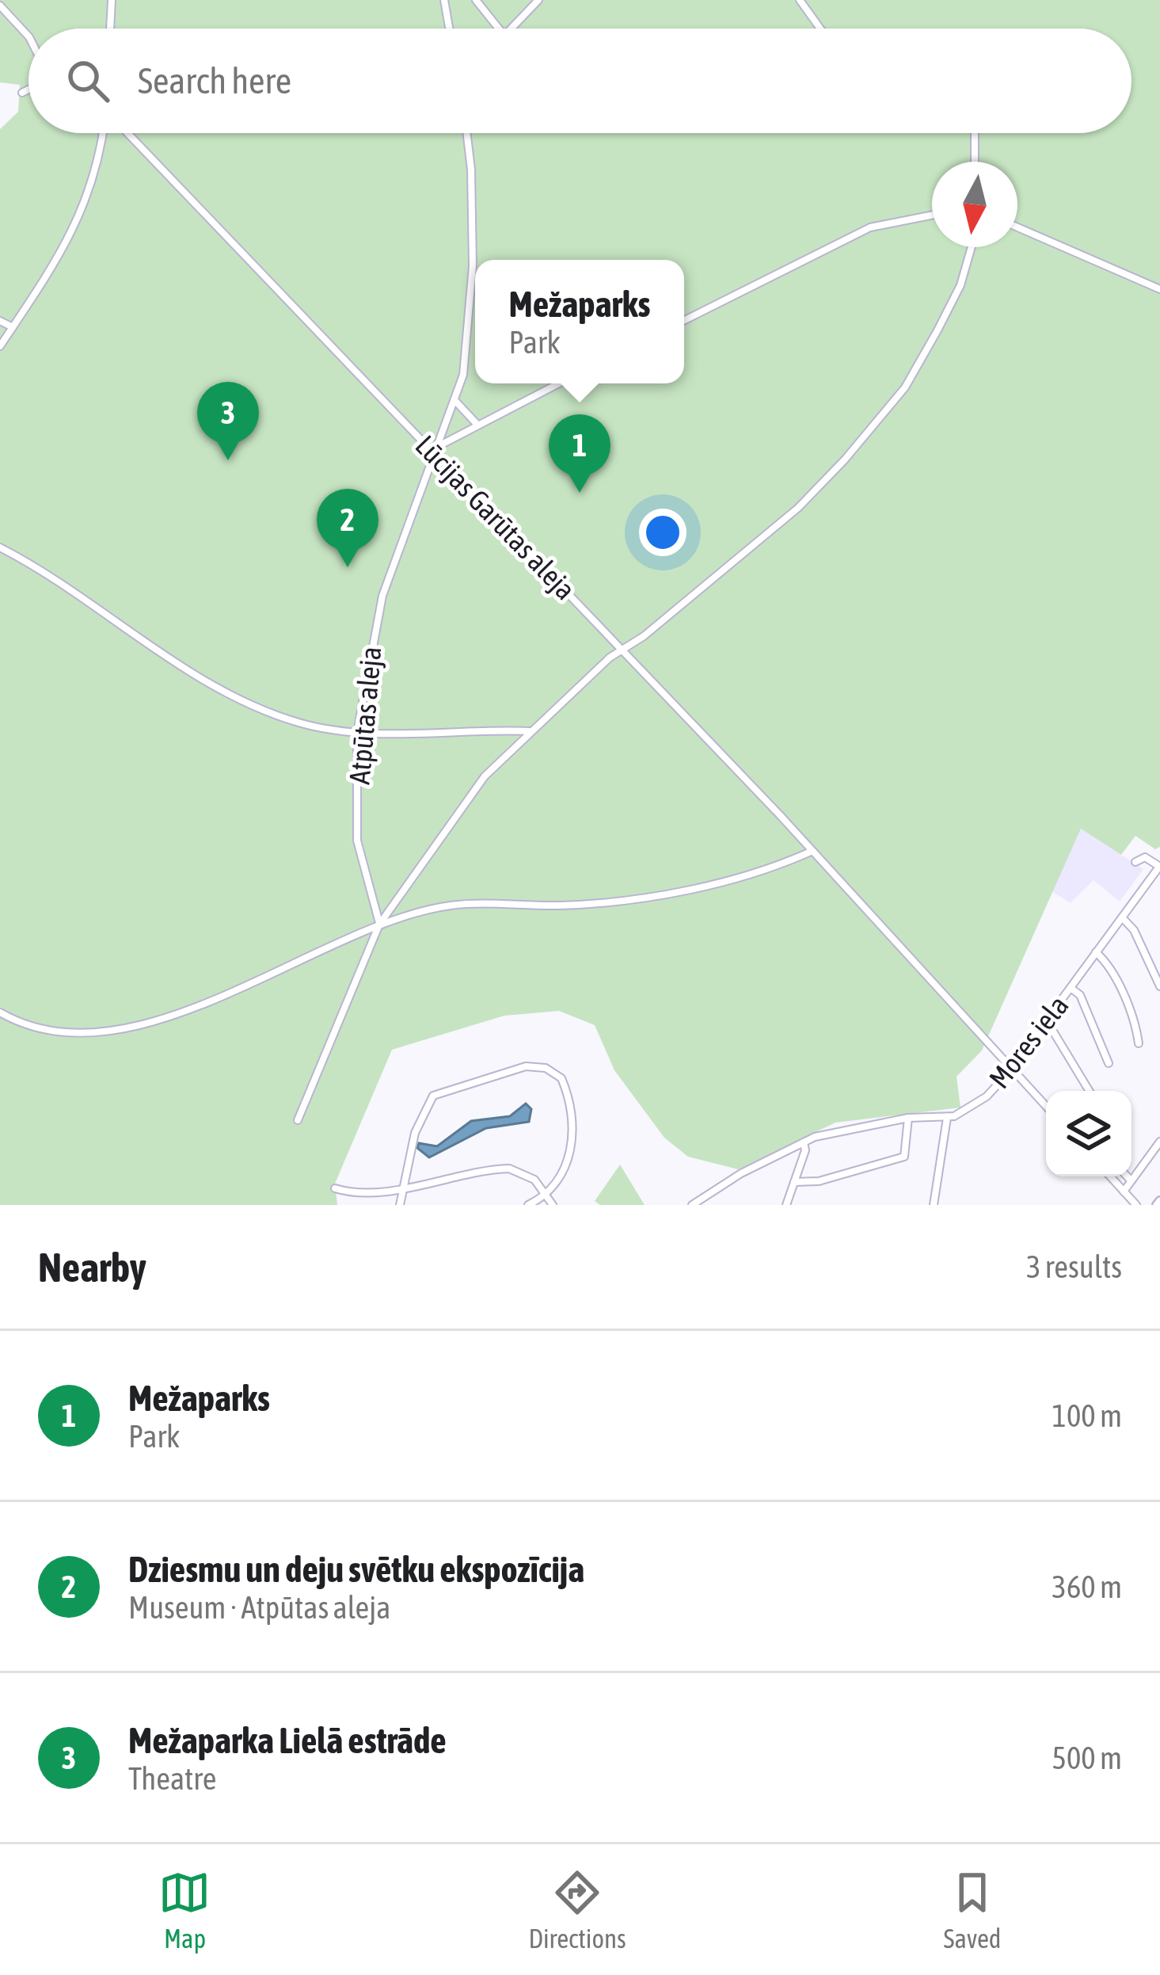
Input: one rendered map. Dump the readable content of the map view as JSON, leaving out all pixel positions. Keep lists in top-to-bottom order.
{
  "streets": {
    "street": ["Lūcijas Garūtas aleja", "Atpūtas aleja", "Mores iela"]
  },
  "crossings": [
    ["Lūcijas Garūtas aleja", "Atpūtas aleja"],
    ["Lūcijas Garūtas aleja", "Mores iela"]
  ],
  "north": "bottom",
  "page": {
    "search": "Search here",
    "popup": ["Mežaparks", "Park"],
    "pins": ["3", "1", "2"],
    "heading": ["Nearby", "3 results"],
    "list": [
      {
        "mark": "1",
        "name": "Mežaparks",
        "note": "Park",
        "value": "100 m"
      },
      {
        "mark": "2",
        "name": "Dziesmu un deju svētku ekspozīcija",
        "note": "Museum · Atpūtas aleja",
        "value": "360 m"
      },
      {
        "mark": "3",
        "name": "Mežaparka Lielā estrāde",
        "note": "Theatre",
        "value": "500 m"
      }
    ],
    "nav": ["Map", "Directions", "Saved"]
  }
}
